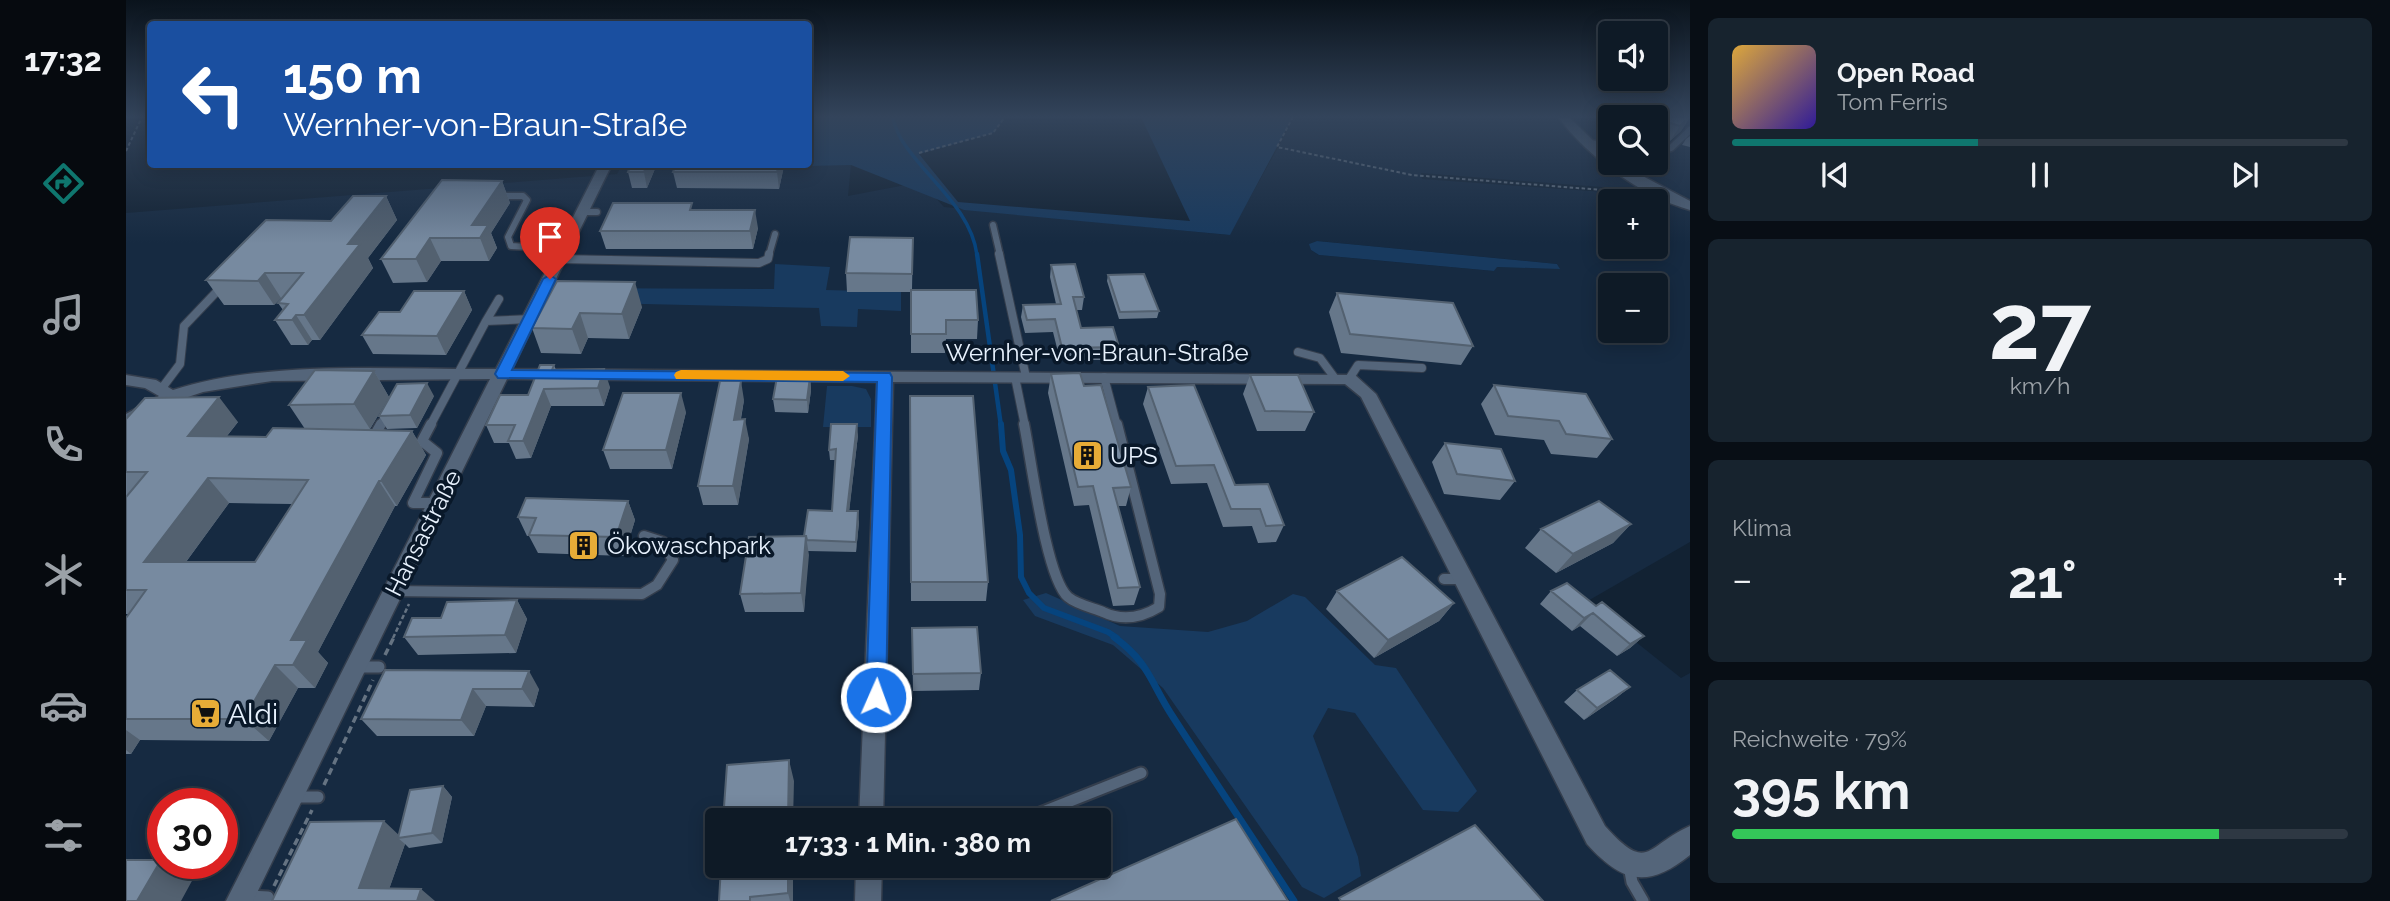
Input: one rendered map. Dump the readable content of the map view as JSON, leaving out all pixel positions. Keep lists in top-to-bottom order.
{
  "streets": {
    "street": ["Wernher-von-Braun-Straße", "Hansastraße"]
  },
  "crossings": [
    ["Wernher-von-Braun-Straße", "Hansastraße"]
  ],
  "places": {
    "building": ["UPS", "Ökowaschpark"],
    "supermarket": ["Aldi"]
  },
  "page": {
    "tabs": "17:32",
    "map_buttons": ["+", "−"],
    "turn": ["150 m", "Wernher-von-Braun-Straße"],
    "song": ["Open Road", "Tom Ferris"],
    "tile": [
      ["27", "km/h"],
      "Klima",
      ["Reichweite · 79%", "395 km"]
    ],
    "heat": ["−", "21°", "+"],
    "limit": "30",
    "trip": "17:33 · 1 Min. · 380 m"
  }
}
